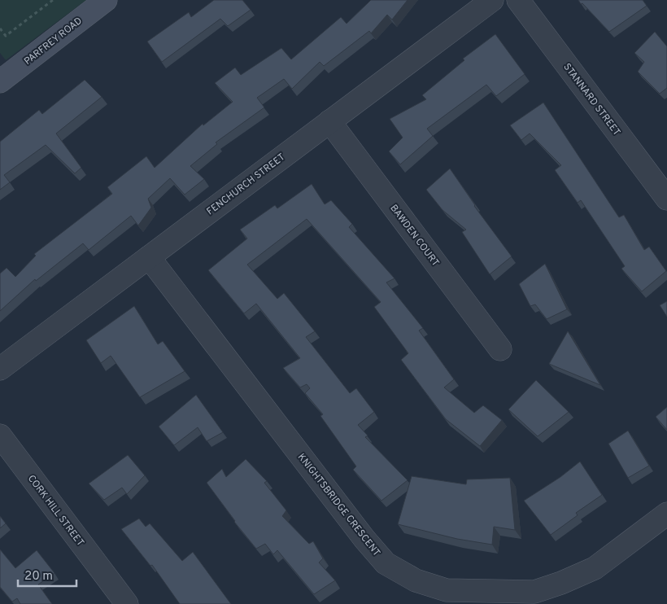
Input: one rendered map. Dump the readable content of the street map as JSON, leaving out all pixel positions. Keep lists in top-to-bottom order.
{
  "streets": {
    "main road": ["PARFREY ROAD"],
    "street": [
      "STANNARD STREET",
      "FENCHURCH STREET",
      "BAWDEN COURT",
      "KNIGHTSBRIDGE CRESCENT",
      "CORK HILL STREET"
    ]
  },
  "crossings": [
    ["FENCHURCH STREET", "BAWDEN COURT"],
    ["FENCHURCH STREET", "KNIGHTSBRIDGE CRESCENT"]
  ],
  "scale_bar": "20 m"
}
